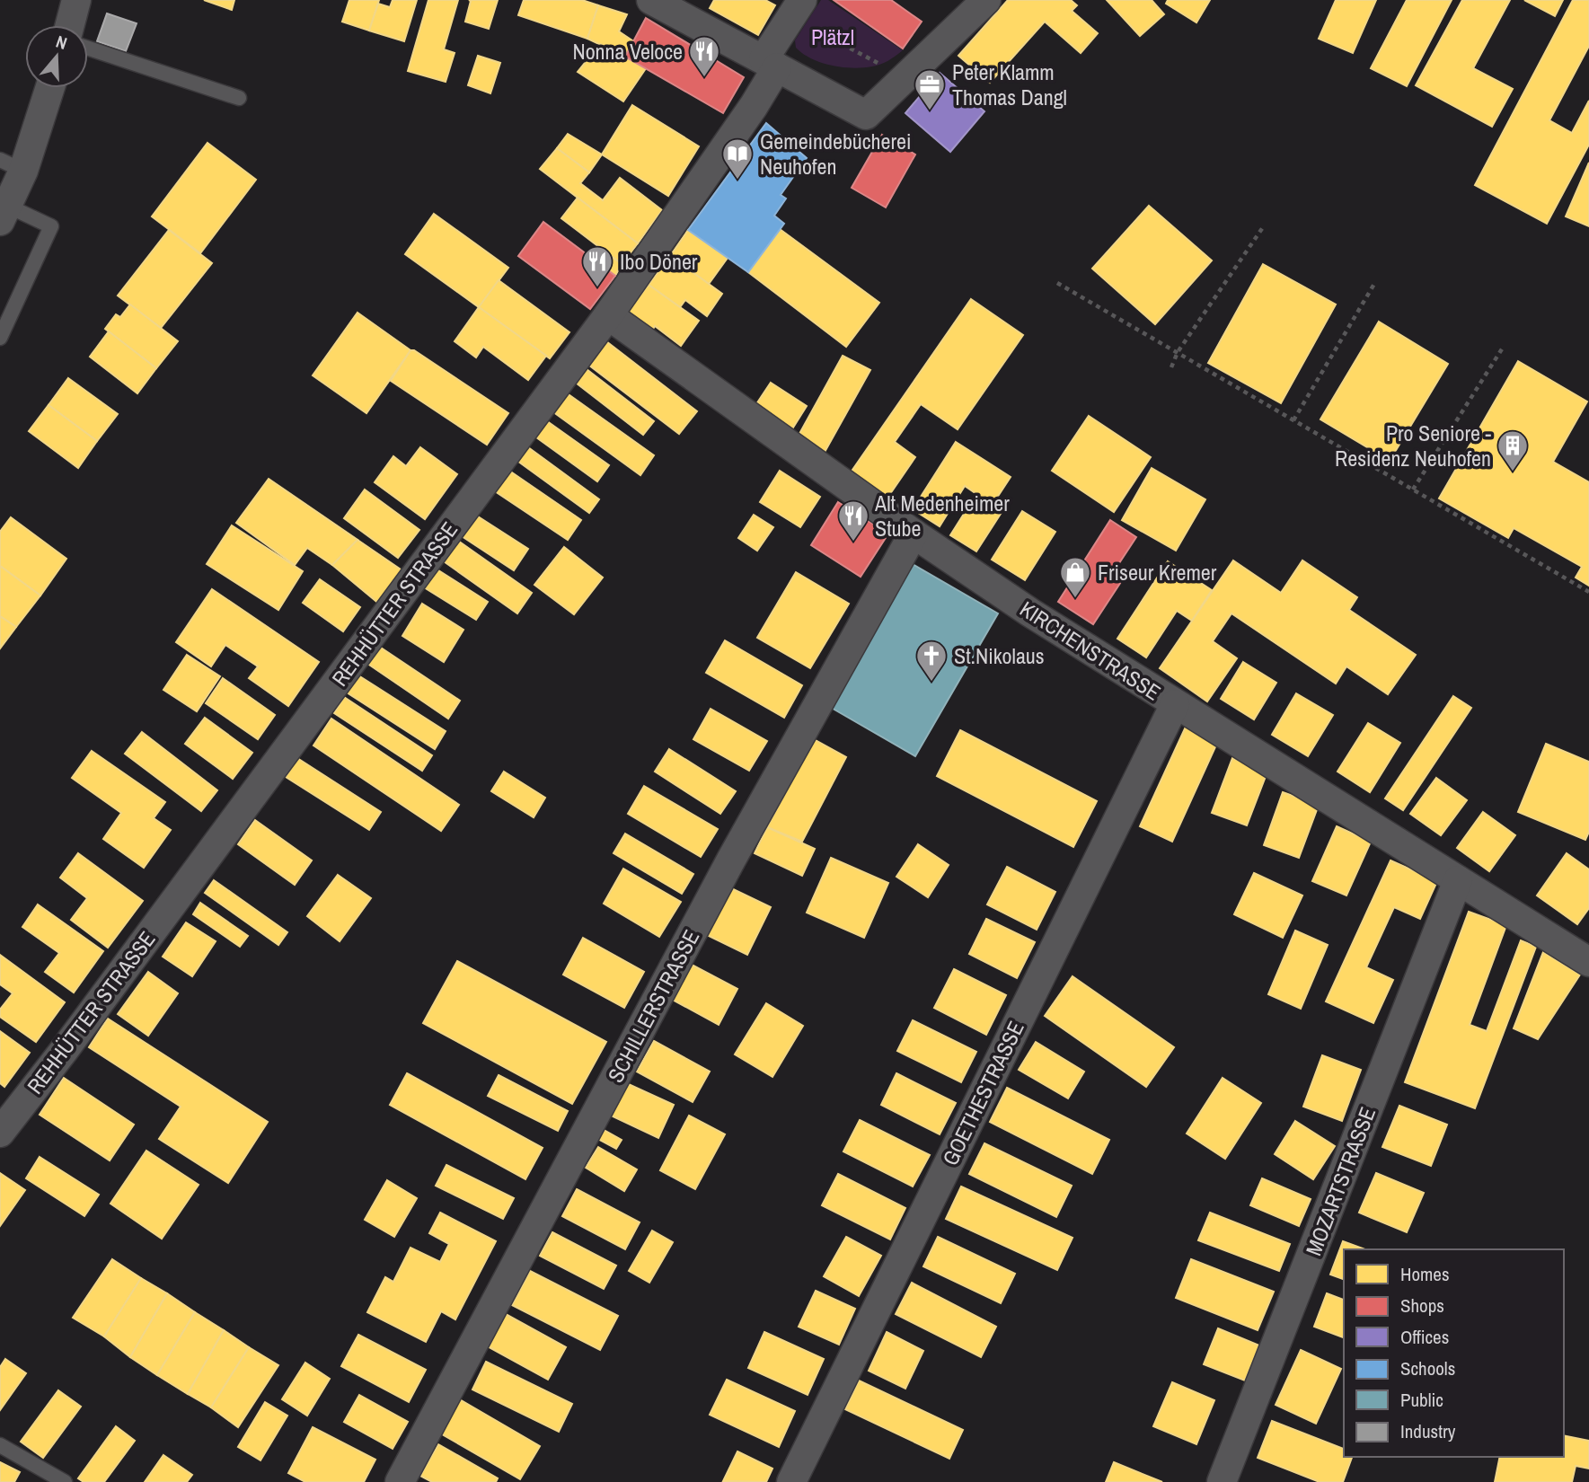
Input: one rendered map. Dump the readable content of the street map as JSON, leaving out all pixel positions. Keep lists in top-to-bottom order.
{
  "streets": {
    "street": [
      "REHHÜTTER STRASSE",
      "KIRCHENSTRASSE",
      "SCHILLERSTRASSE",
      "GOETHESTRASSE",
      "MOZARTSTRASSE"
    ]
  },
  "crossings": [
    ["REHHÜTTER STRASSE", "KIRCHENSTRASSE"],
    ["KIRCHENSTRASSE", "SCHILLERSTRASSE"],
    ["KIRCHENSTRASSE", "GOETHESTRASSE"],
    ["KIRCHENSTRASSE", "MOZARTSTRASSE"]
  ],
  "parks": ["Plätzl"],
  "places": {
    "restaurant": ["Nonna Veloce", "Ibo Döner", "Alt Medenheimer Stube"],
    "office": ["Peter Klamm Thomas Dangl"],
    "library": ["Gemeindebücherei Neuhofen"],
    "building": ["Pro Seniore - Residenz Neuhofen"],
    "shop": ["Friseur Kremer"],
    "church": ["St.Nikolaus"]
  },
  "legend": [
    "Homes",
    "Shops",
    "Offices",
    "Schools",
    "Public",
    "Industry"
  ],
  "north": "top"
}
